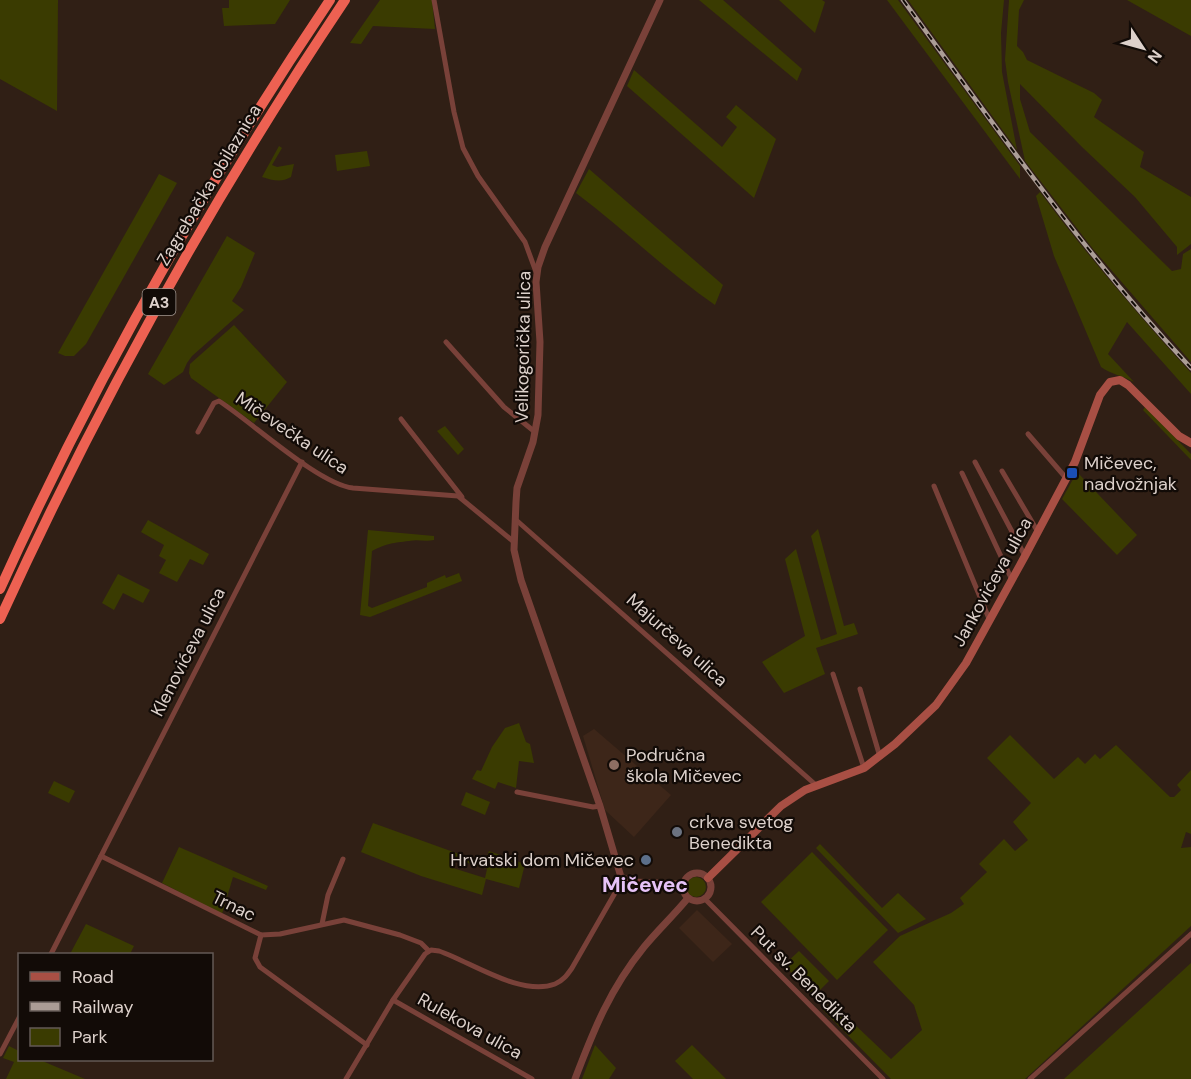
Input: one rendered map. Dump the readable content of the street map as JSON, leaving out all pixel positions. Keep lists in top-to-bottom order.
{
  "streets": {
    "highway": ["Zagrebačka obilaznica", "A3"],
    "main road": ["Jankovićeva ulica"],
    "street": [
      "Velikogorička ulica",
      "Mičevečka ulica",
      "Majurčeva ulica",
      "Klenovićeva ulica",
      "Trnac",
      "Put sv. Benedikta",
      "Rulekova ulica"
    ]
  },
  "crossings": [
    ["Velikogorička ulica", "Majurčeva ulica"],
    ["Velikogorička ulica", "Trnac"],
    ["Mičevečka ulica", "Klenovićeva ulica"],
    ["Jankovićeva ulica", "Majurčeva ulica"],
    ["Jankovićeva ulica", "Put sv. Benedikta"],
    ["Klenovićeva ulica", "Trnac"]
  ],
  "districts": ["Mičevec"],
  "places": {
    "transit": ["Mičevec, nadvožnjak"],
    "other": ["Područna škola Mičevec", "crkva svetog Benedikta", "Hrvatski dom Mičevec"]
  },
  "legend": ["Road", "Railway", "Park"],
  "north": "bottom right"
}
